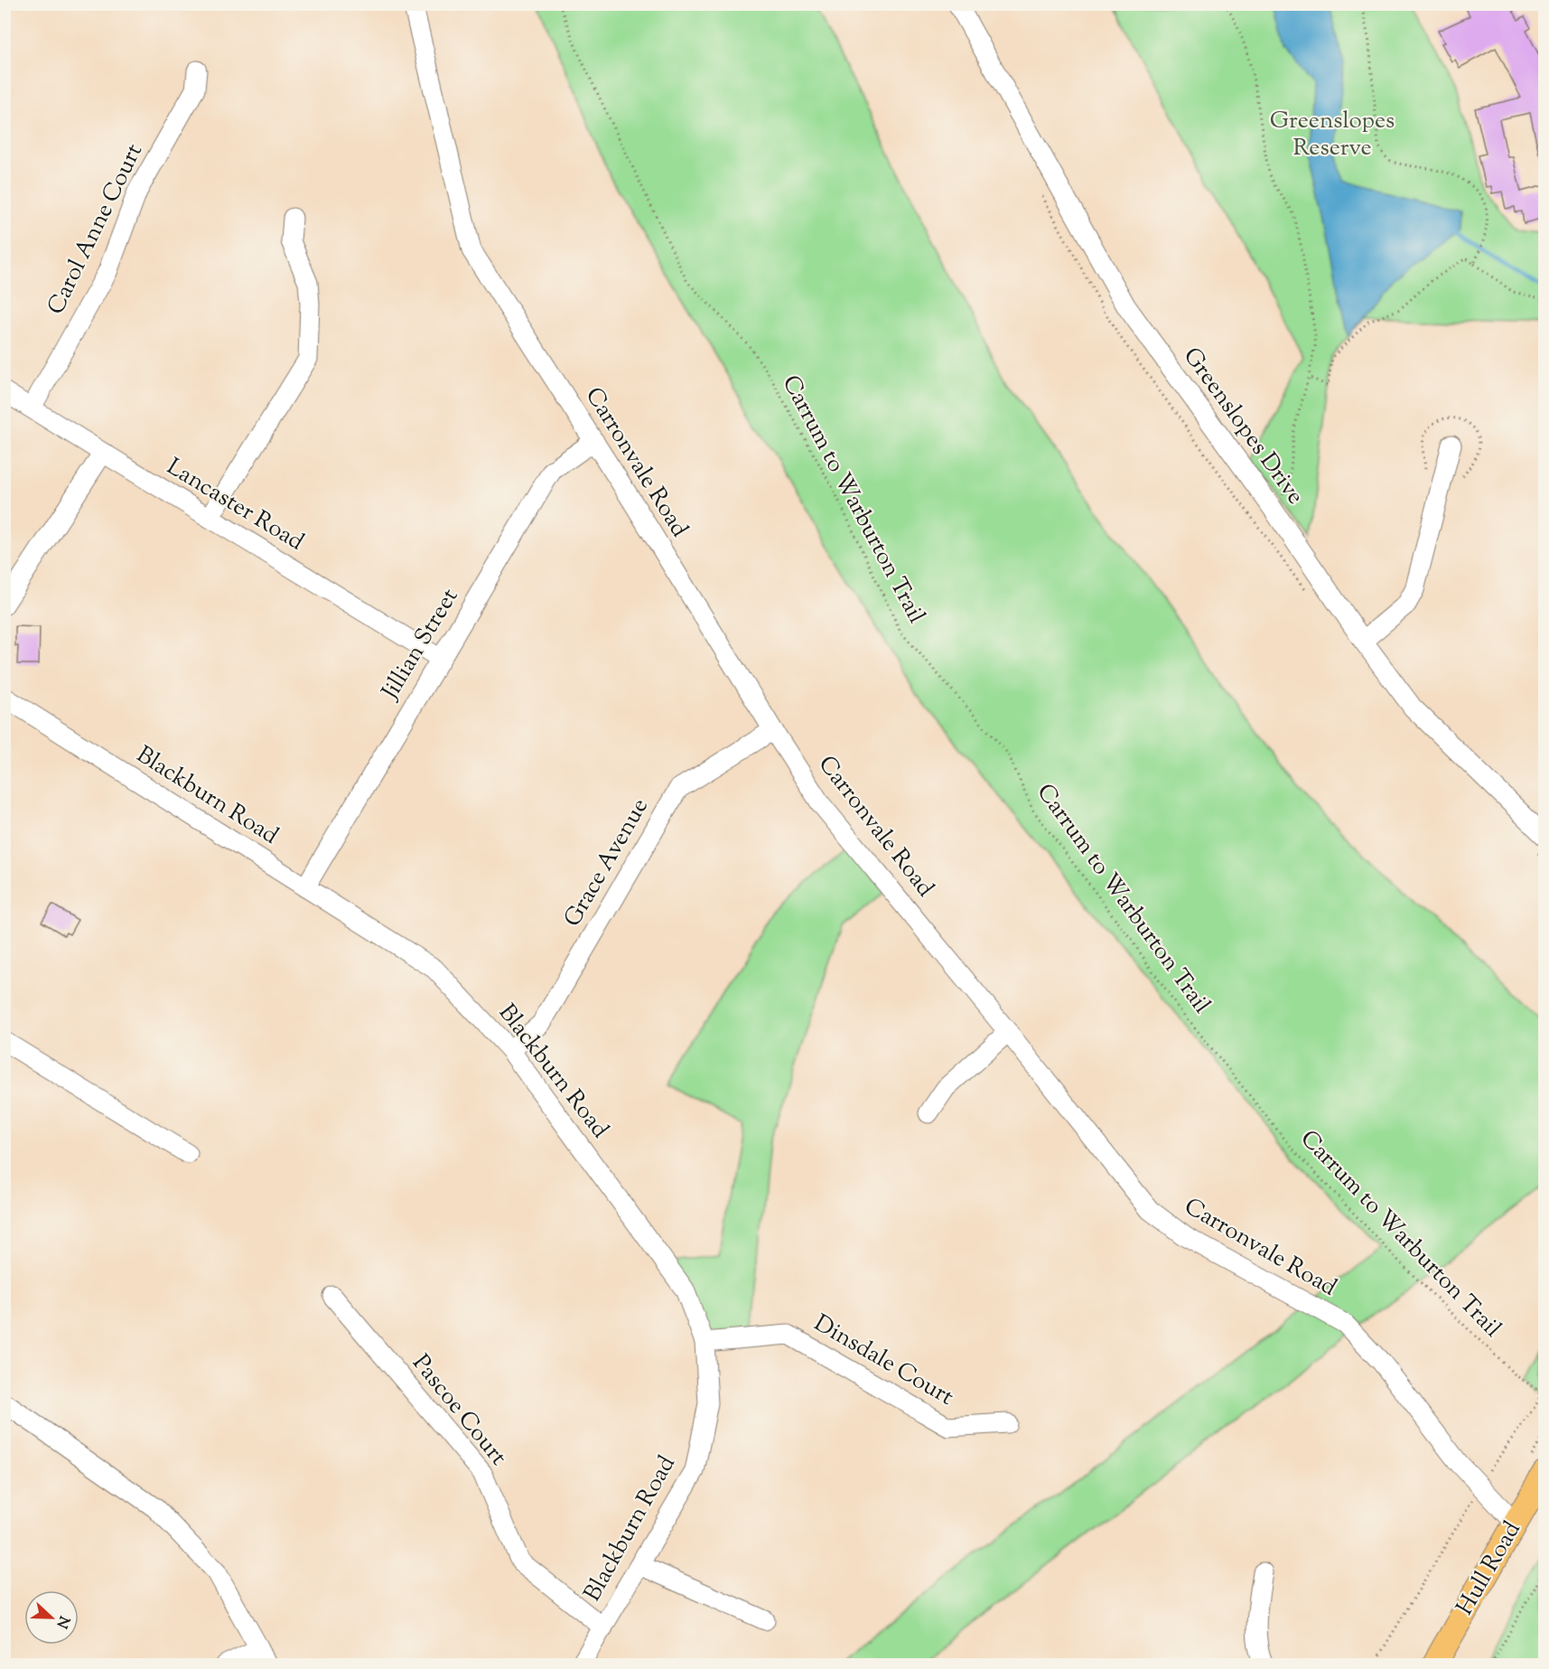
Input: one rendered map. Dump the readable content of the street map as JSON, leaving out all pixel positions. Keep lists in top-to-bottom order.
{
  "streets": {
    "main road": ["Hull Road"],
    "street": [
      "Carol Anne Court",
      "Greenslopes Drive",
      "Carronvale Road",
      "Lancaster Road",
      "Jillian Street",
      "Blackburn Road",
      "Grace Avenue",
      "Dinsdale Court",
      "Pascoe Court"
    ],
    "path": ["Carrum to Warburton Trail"]
  },
  "crossings": [
    ["Carol Anne Court", "Lancaster Road"],
    ["Carronvale Road", "Jillian Street"],
    ["Carronvale Road", "Grace Avenue"],
    ["Carronvale Road", "Hull Road"],
    ["Lancaster Road", "Jillian Street"],
    ["Jillian Street", "Blackburn Road"],
    ["Blackburn Road", "Grace Avenue"],
    ["Blackburn Road", "Dinsdale Court"],
    ["Blackburn Road", "Pascoe Court"]
  ],
  "parks": ["Greenslopes Reserve"],
  "north": "right"
}
